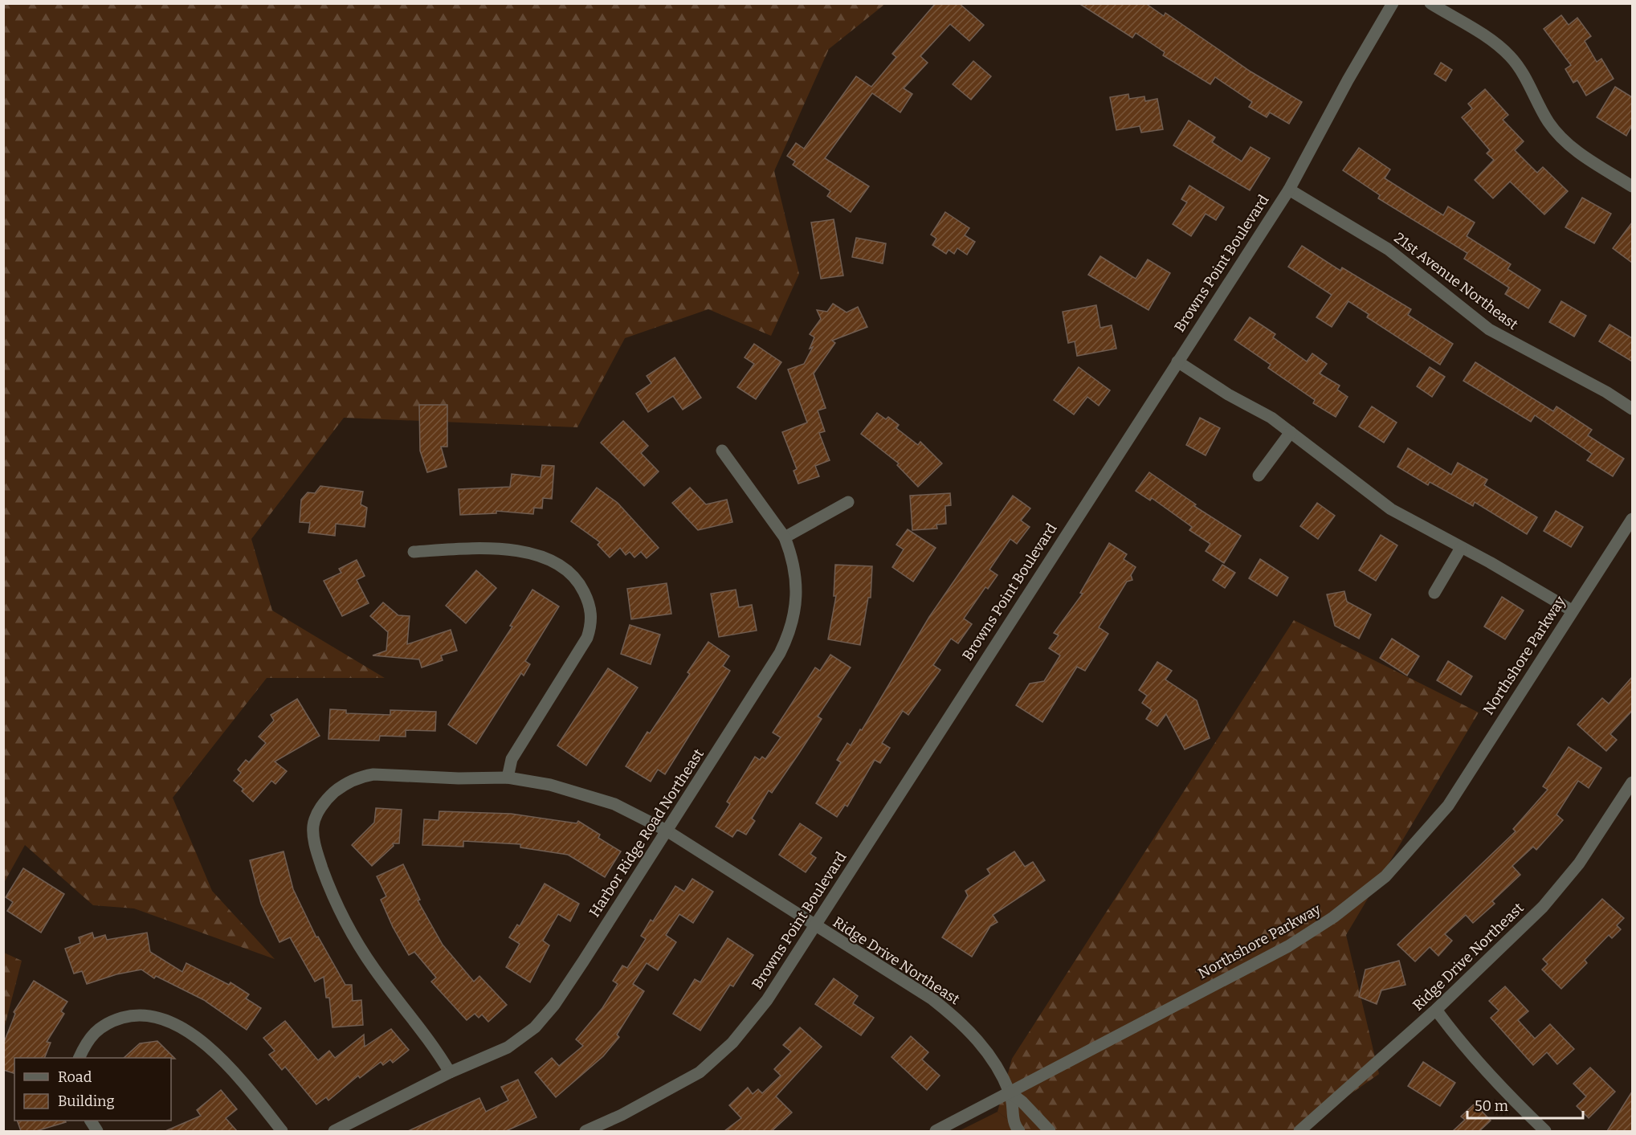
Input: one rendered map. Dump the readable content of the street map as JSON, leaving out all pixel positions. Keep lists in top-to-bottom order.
{
  "streets": {
    "street": [
      "Browns Point Boulevard",
      "21st Avenue Northeast",
      "Northshore Parkway",
      "Harbor Ridge Road Northeast",
      "Ridge Drive Northeast"
    ]
  },
  "crossings": [
    ["Browns Point Boulevard", "21st Avenue Northeast"],
    ["Browns Point Boulevard", "Ridge Drive Northeast"],
    ["Northshore Parkway", "Ridge Drive Northeast"],
    ["Harbor Ridge Road Northeast", "Ridge Drive Northeast"]
  ],
  "legend": ["Road", "Building"],
  "scale_bar": "50 m"
}
